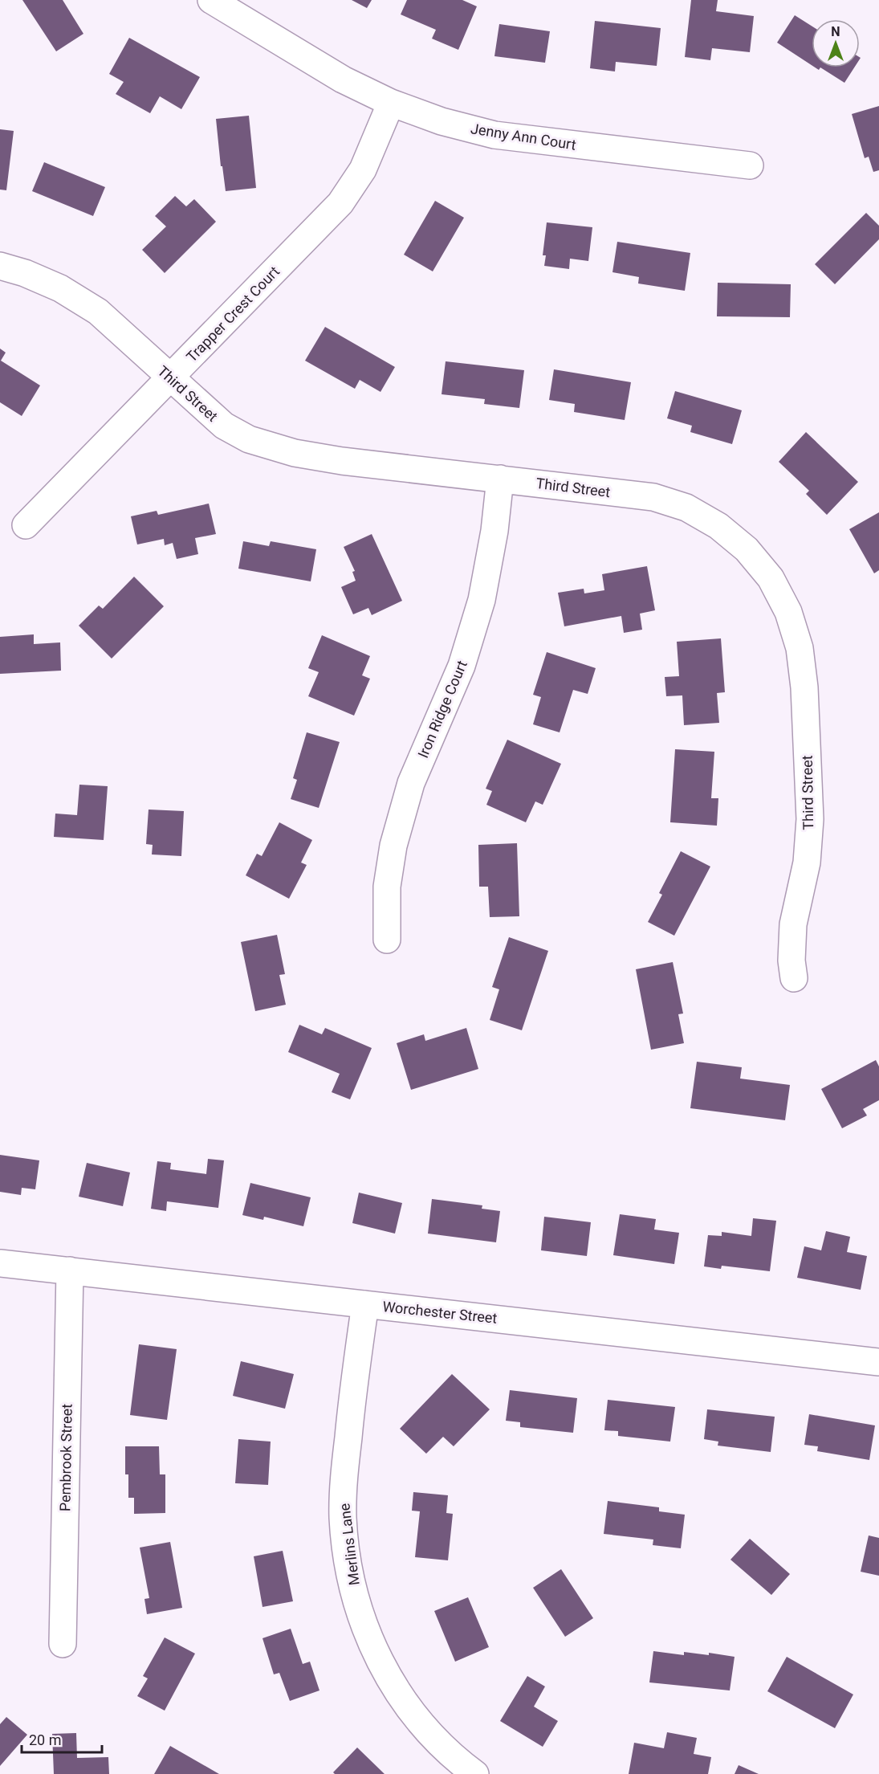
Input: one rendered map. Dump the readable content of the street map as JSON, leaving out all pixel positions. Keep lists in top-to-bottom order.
{
  "streets": {
    "street": [
      "Jenny Ann Court",
      "Trapper Crest Court",
      "Third Street",
      "Iron Ridge Court",
      "Worchester Street",
      "Pembrook Street",
      "Merlins Lane"
    ]
  },
  "crossings": [
    ["Jenny Ann Court", "Trapper Crest Court"],
    ["Trapper Crest Court", "Third Street"],
    ["Third Street", "Iron Ridge Court"],
    ["Worchester Street", "Pembrook Street"],
    ["Worchester Street", "Merlins Lane"]
  ],
  "scale_bar": "20 m",
  "north": "top"
}
